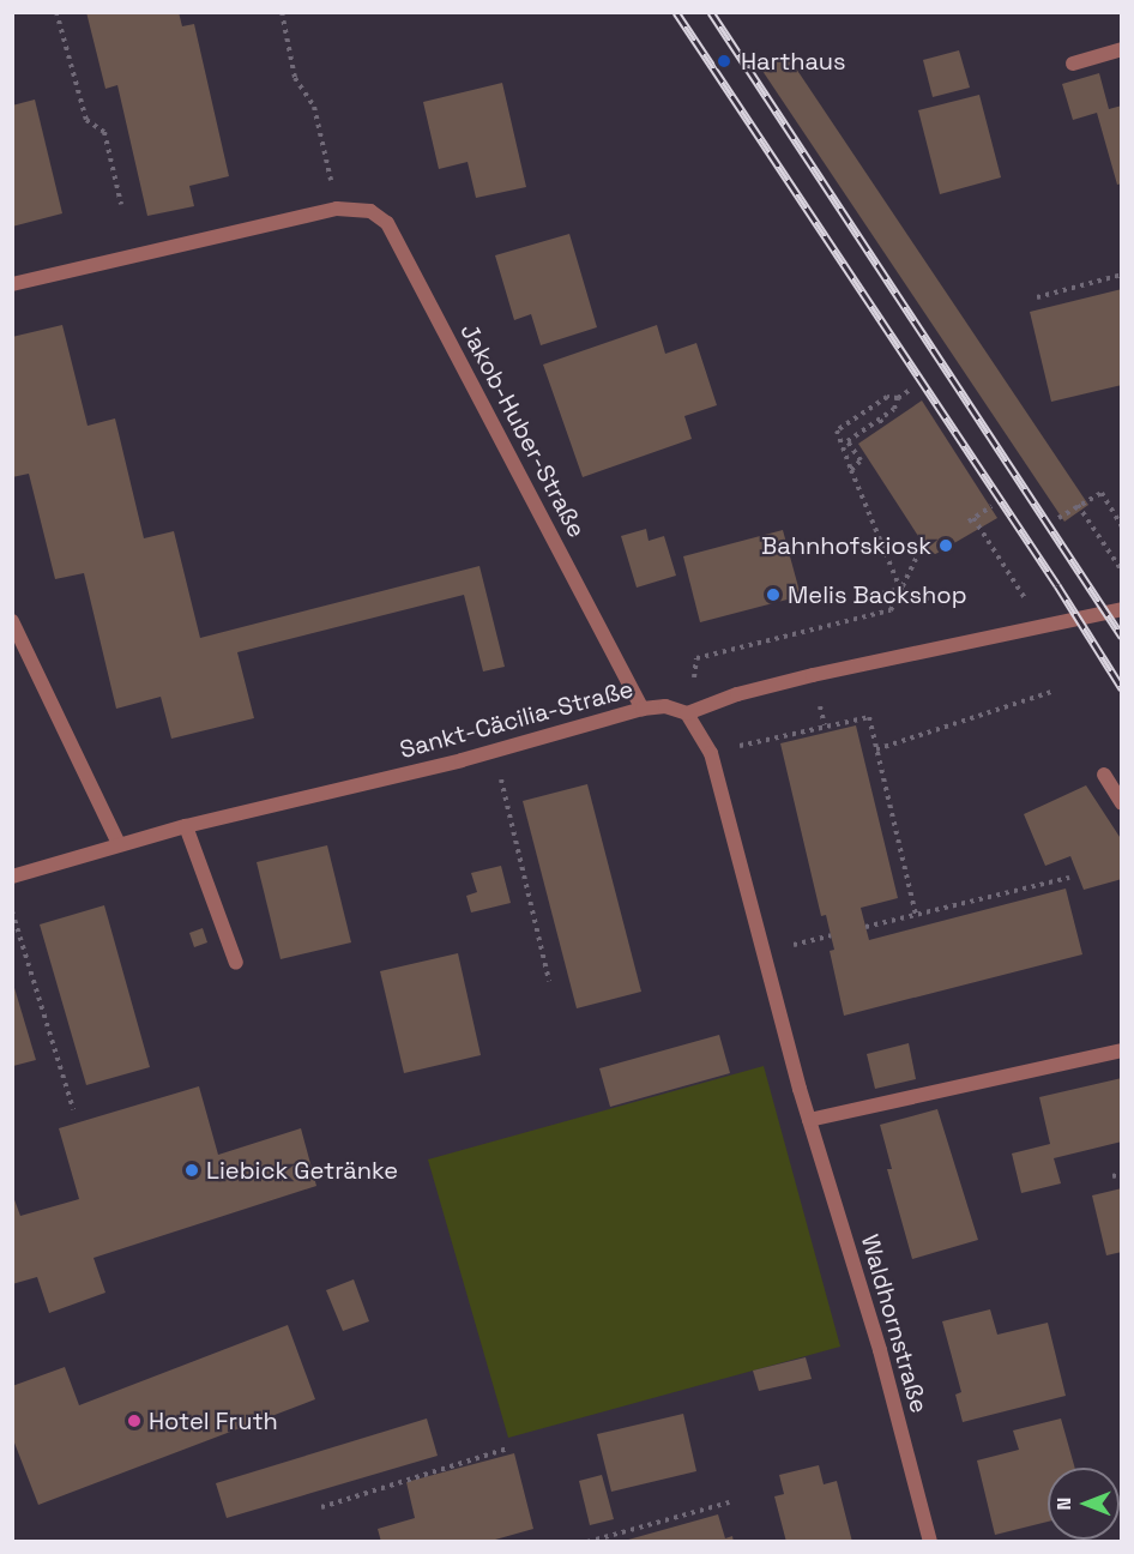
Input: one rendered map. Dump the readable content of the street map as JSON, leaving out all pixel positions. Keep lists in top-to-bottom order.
{
  "streets": {
    "street": ["Jakob-Huber-Straße", "Sankt-Cäcilia-Straße", "Waldhornstraße"]
  },
  "crossings": [
    ["Jakob-Huber-Straße", "Sankt-Cäcilia-Straße"],
    ["Sankt-Cäcilia-Straße", "Waldhornstraße"]
  ],
  "places": [
    "Harthaus",
    "Bahnhofskiosk",
    "Melis Backshop",
    "Liebick Getränke",
    "Hotel Fruth"
  ],
  "north": "left"
}
